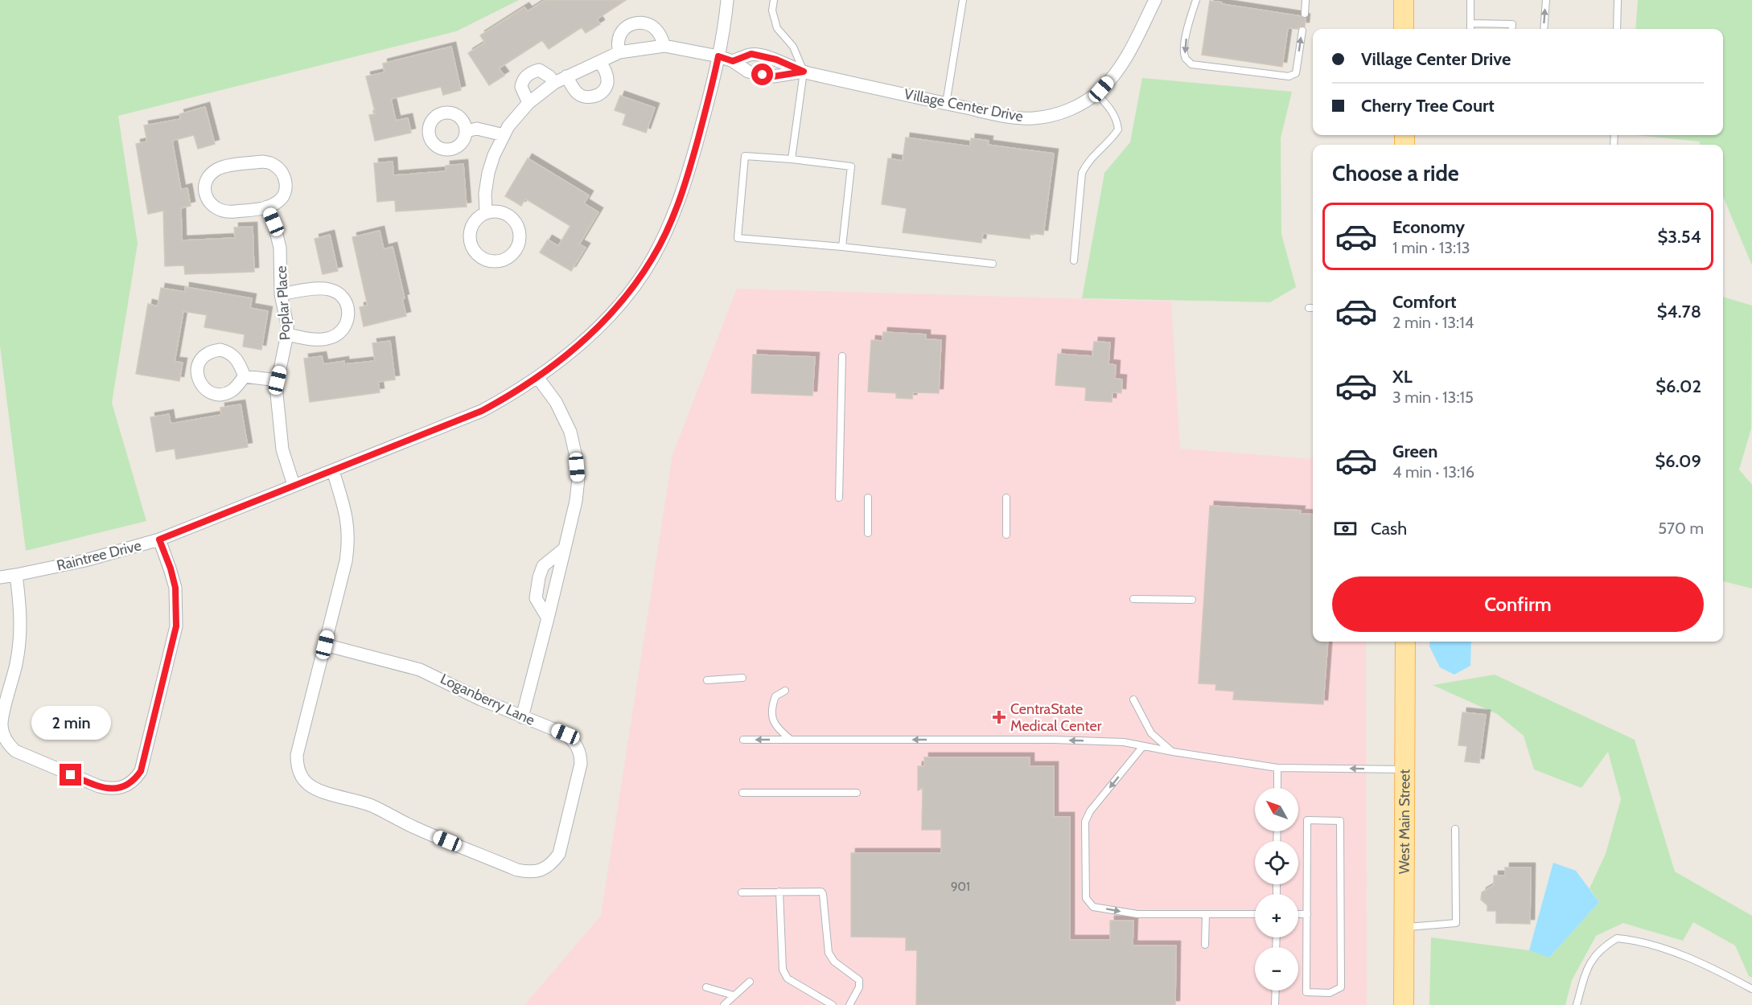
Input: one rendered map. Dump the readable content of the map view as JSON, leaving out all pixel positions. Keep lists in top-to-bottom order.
{
  "streets": {
    "main road": ["West Main Street"],
    "street": [
      "Village Center Drive",
      "Poplar Place",
      "Raintree Drive",
      "Loganberry Lane"
    ]
  },
  "crossings": [
    ["Village Center Drive", "Raintree Drive"],
    ["Poplar Place", "Raintree Drive"],
    ["Raintree Drive", "Loganberry Lane"]
  ],
  "places": {
    "health": ["CentraState Medical Center"]
  },
  "house_numbers": ["901"],
  "north": "top left",
  "page": {
    "banner": ["Village Center Drive", "Cherry Tree Court"],
    "heading": "Choose a ride",
    "list": [
      {
        "name": "Economy",
        "note": "1 min · 13:13",
        "value": "$3.54"
      },
      {
        "name": "Comfort",
        "note": "2 min · 13:14",
        "value": "$4.78"
      },
      {
        "name": "XL",
        "note": "3 min · 13:15",
        "value": "$6.02"
      },
      {
        "name": "Green",
        "note": "4 min · 13:16",
        "value": "$6.09"
      }
    ],
    "pay": ["Cash", "570 m"],
    "buttons": "Confirm",
    "bubble": "2 min",
    "map_buttons": ["+", "−"]
  }
}
